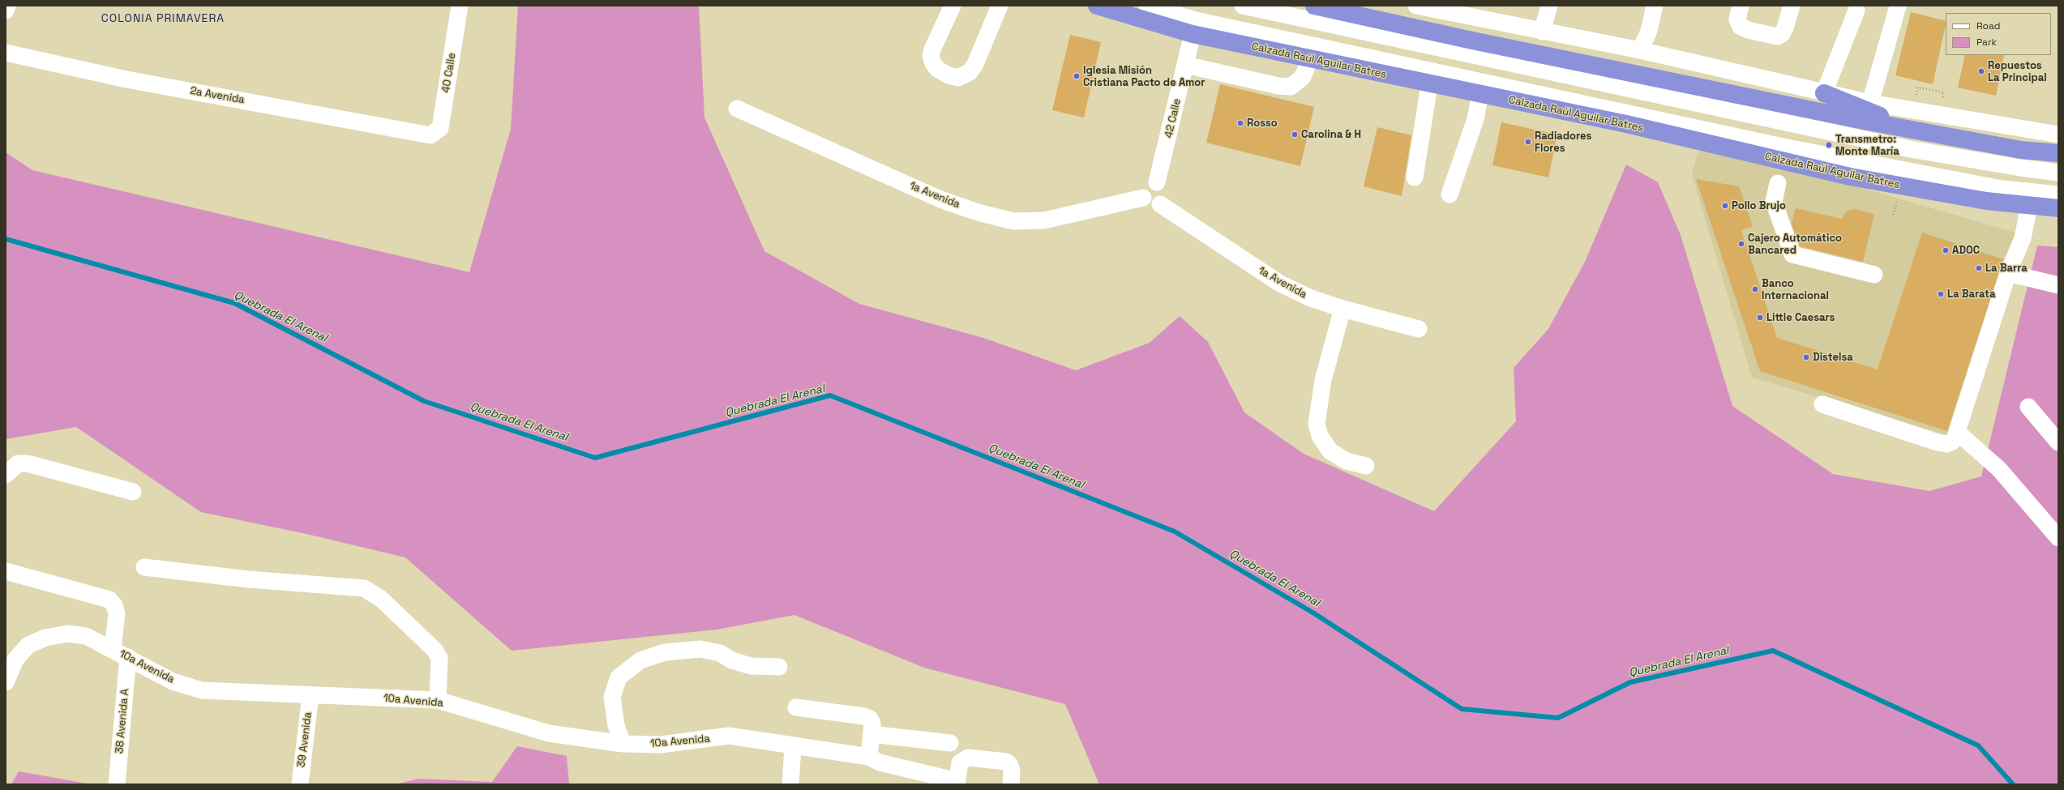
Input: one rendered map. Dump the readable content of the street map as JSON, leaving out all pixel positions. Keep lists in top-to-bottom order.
{
  "streets": {
    "highway": ["Calzada Raúl Aguilar Batres"],
    "street": [
      "40 Calle",
      "2a Avenida",
      "42 Calle",
      "1a Avenida",
      "10a Avenida",
      "38 Avenida A",
      "39 Avenida"
    ]
  },
  "crossings": [
    ["Calzada Raúl Aguilar Batres", "42 Calle"],
    ["40 Calle", "2a Avenida"],
    ["42 Calle", "1a Avenida"],
    ["10a Avenida", "38 Avenida A"],
    ["10a Avenida", "39 Avenida"]
  ],
  "districts": ["COLONIA PRIMAVERA"],
  "water": ["Quebrada El Arenal"],
  "places": [
    "Repuestos La Principal",
    "Iglesia Misión Cristiana Pacto de Amor",
    "Rosso",
    "Carolina & H",
    "Radiadores Flores",
    "Transmetro: Monte María",
    "Pollo Brujo",
    "Cajero Automático Bancared",
    "ADOC",
    "La Barra",
    "Banco Internacional",
    "La Barata",
    "Little Caesars",
    "Distelsa"
  ],
  "legend": ["Road", "Park"]
}
